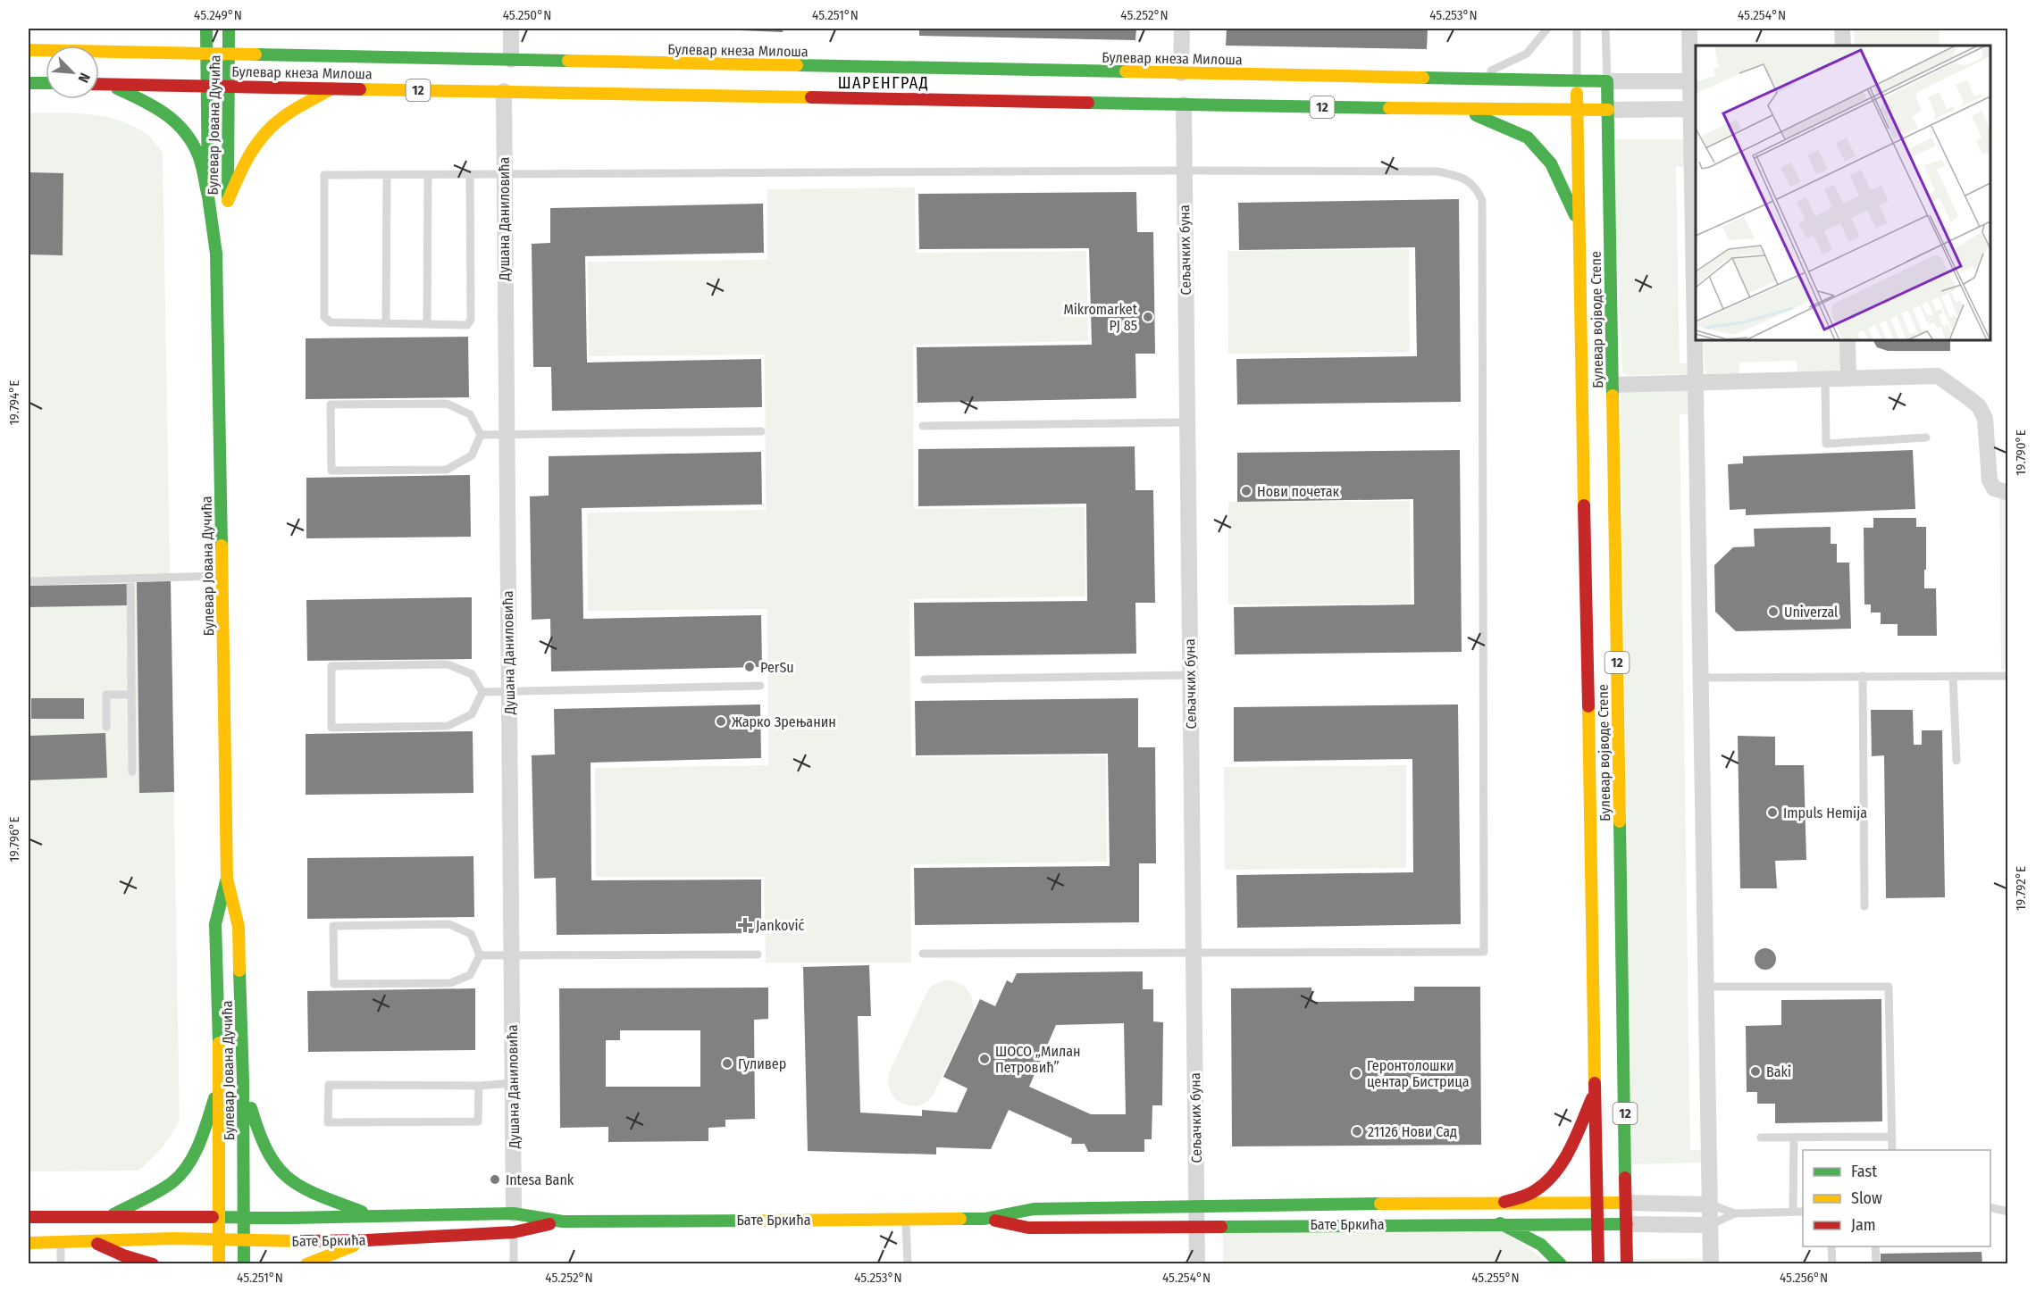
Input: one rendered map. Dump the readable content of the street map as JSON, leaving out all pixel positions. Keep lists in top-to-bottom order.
{
  "streets": {
    "main road": [
      "Булевар кнеза Милоша",
      "12",
      "Булевар Јована Дучића",
      "Булевар војводе Степе",
      "Бате Бркића"
    ],
    "street": ["Душана Даниловића", "Сељачких буна"]
  },
  "crossings": [
    ["Булевар кнеза Милоша", "12"],
    ["Булевар кнеза Милоша", "Булевар Јована Дучића"],
    ["Булевар кнеза Милоша", "Душана Даниловића"],
    ["Булевар кнеза Милоша", "Сељачких буна"],
    ["Булевар кнеза Милоша", "Булевар војводе Степе"],
    ["12", "Булевар војводе Степе"],
    ["Булевар Јована Дучића", "Бате Бркића"],
    ["Душана Даниловића", "Бате Бркића"],
    ["Сељачких буна", "Бате Бркића"],
    ["Булевар војводе Степе", "Бате Бркића"]
  ],
  "districts": ["ШАРЕНГРАД"],
  "places": {
    "other": [
      "Mikromarket PJ 85",
      "Нови почетак",
      "Univerzal",
      "PerSu",
      "Жарко Зрењанин",
      "Impuls Hemija",
      "ШОСО „Милан Петровић”",
      "Гуливер",
      "Baki",
      "Геронтолошки центар Бистрица",
      "21126 Нови Сад",
      "Intesa Bank"
    ],
    "health": ["Janković"]
  },
  "legend": ["Fast", "Slow", "Jam"],
  "north": "bottom right",
  "coordinates": [
    "45.249°N",
    "45.250°N",
    "45.251°N",
    "45.252°N",
    "45.253°N",
    "45.254°N",
    "19.794°E",
    "19.790°E",
    "19.796°E",
    "19.792°E",
    "45.255°N",
    "45.256°N"
  ]
}
